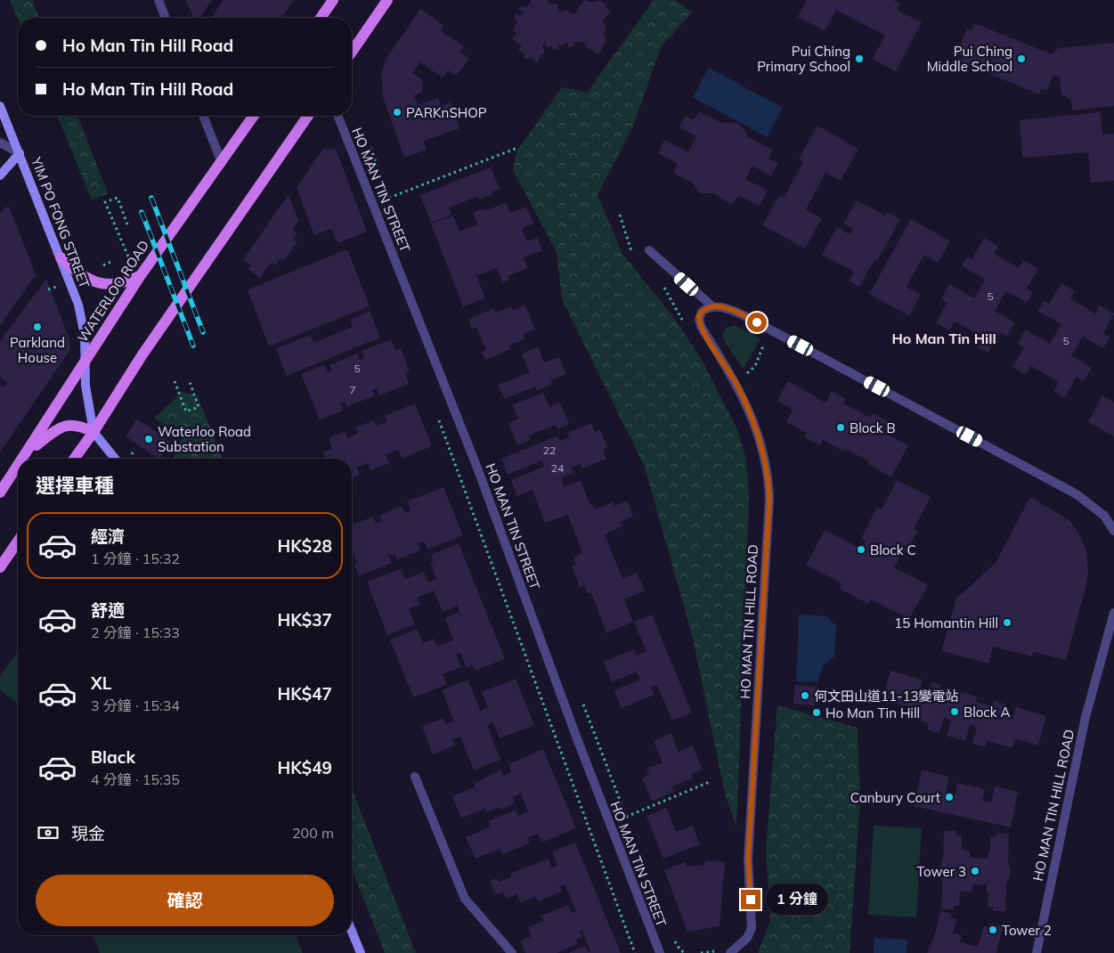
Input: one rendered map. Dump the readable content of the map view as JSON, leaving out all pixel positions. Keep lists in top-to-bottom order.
{
  "streets": {
    "main road": ["YIM PO FONG STREET", "WATERLOO ROAD"],
    "street": ["HO MAN TIN STREET", "HO MAN TIN HILL ROAD"]
  },
  "crossings": [
    ["YIM PO FONG STREET", "WATERLOO ROAD"]
  ],
  "districts": ["Ho Man Tin Hill"],
  "places": [
    "Pui Ching Primary School",
    "Pui Ching Middle School",
    "PARKnSHOP",
    "Parkland House",
    "Block B",
    "Waterloo Road Substation",
    "Block C",
    "15 Homantin Hill",
    "何文田山道11-13變電站",
    "Block A",
    "Ho Man Tin Hill",
    "Canbury Court",
    "Tower 3",
    "Tower 2"
  ],
  "house_numbers": [
    "5",
    "5",
    "5",
    "7",
    "22",
    "24"
  ],
  "page": {
    "banner": ["Ho Man Tin Hill Road", "Ho Man Tin Hill Road"],
    "heading": "選擇車種",
    "list": [
      {
        "name": "經濟",
        "note": "1 分鐘 · 15:32",
        "value": "HK$28"
      },
      {
        "name": "舒適",
        "note": "2 分鐘 · 15:33",
        "value": "HK$37"
      },
      {
        "name": "XL",
        "note": "3 分鐘 · 15:34",
        "value": "HK$47"
      },
      {
        "name": "Black",
        "note": "4 分鐘 · 15:35",
        "value": "HK$49"
      }
    ],
    "pay": ["現金", "200 m"],
    "buttons": "確認",
    "bubble": "1 分鐘"
  }
}
